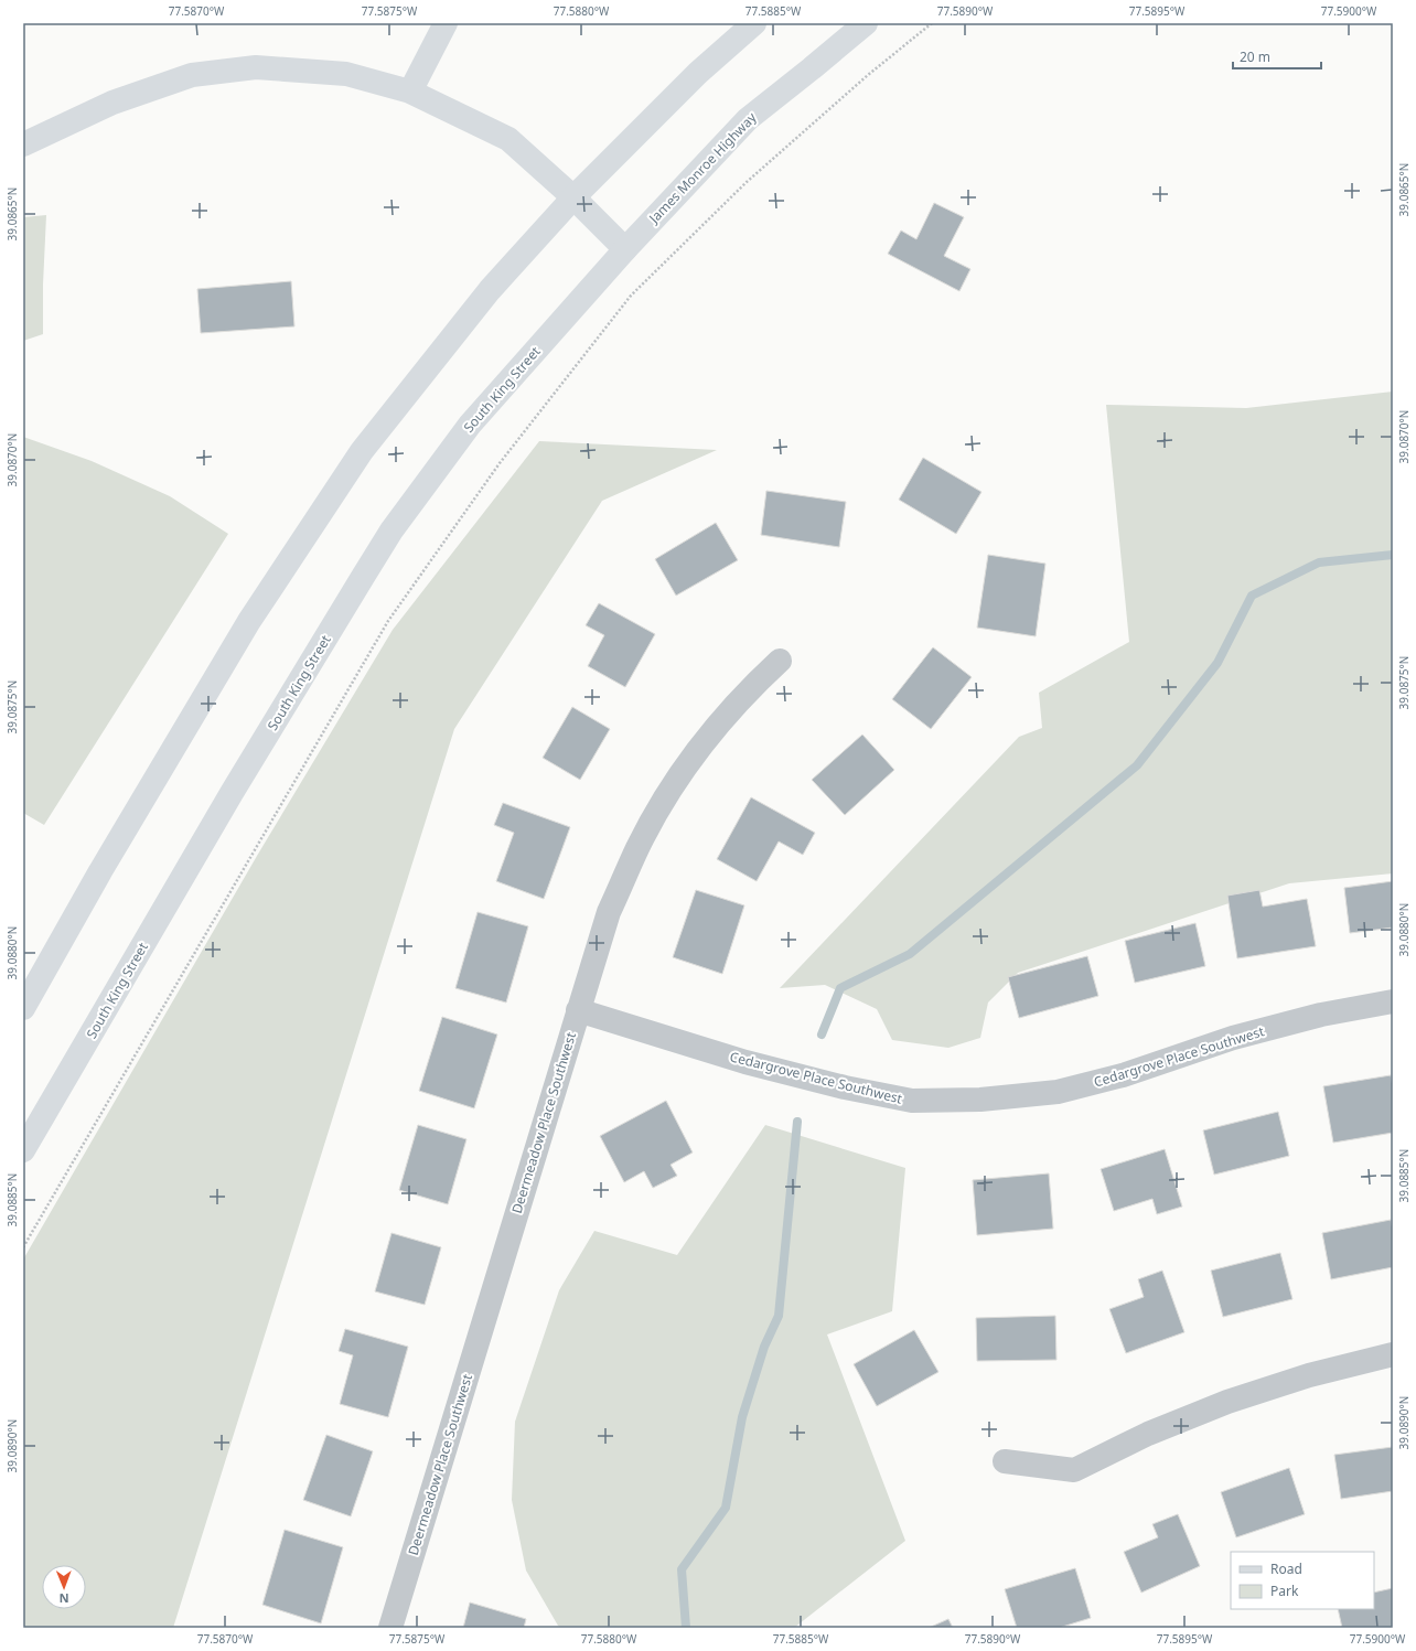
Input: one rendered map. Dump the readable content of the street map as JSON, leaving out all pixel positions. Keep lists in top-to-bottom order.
{
  "streets": {
    "main road": ["James Monroe Highway", "South King Street"],
    "street": ["Cedargrove Place Southwest", "Deermeadow Place Southwest"]
  },
  "crossings": [
    ["James Monroe Highway", "South King Street"],
    ["Cedargrove Place Southwest", "Deermeadow Place Southwest"]
  ],
  "legend": ["Road", "Park"],
  "scale_bar": "20 m",
  "north": "bottom",
  "coordinates": [
    "77.5870°W",
    "77.5875°W",
    "77.5880°W",
    "77.5885°W",
    "77.5890°W",
    "77.5895°W",
    "77.5900°W",
    "39.0865°N",
    "39.0870°N",
    "39.0875°N",
    "39.0880°N",
    "39.0885°N",
    "39.0890°N"
  ]
}
